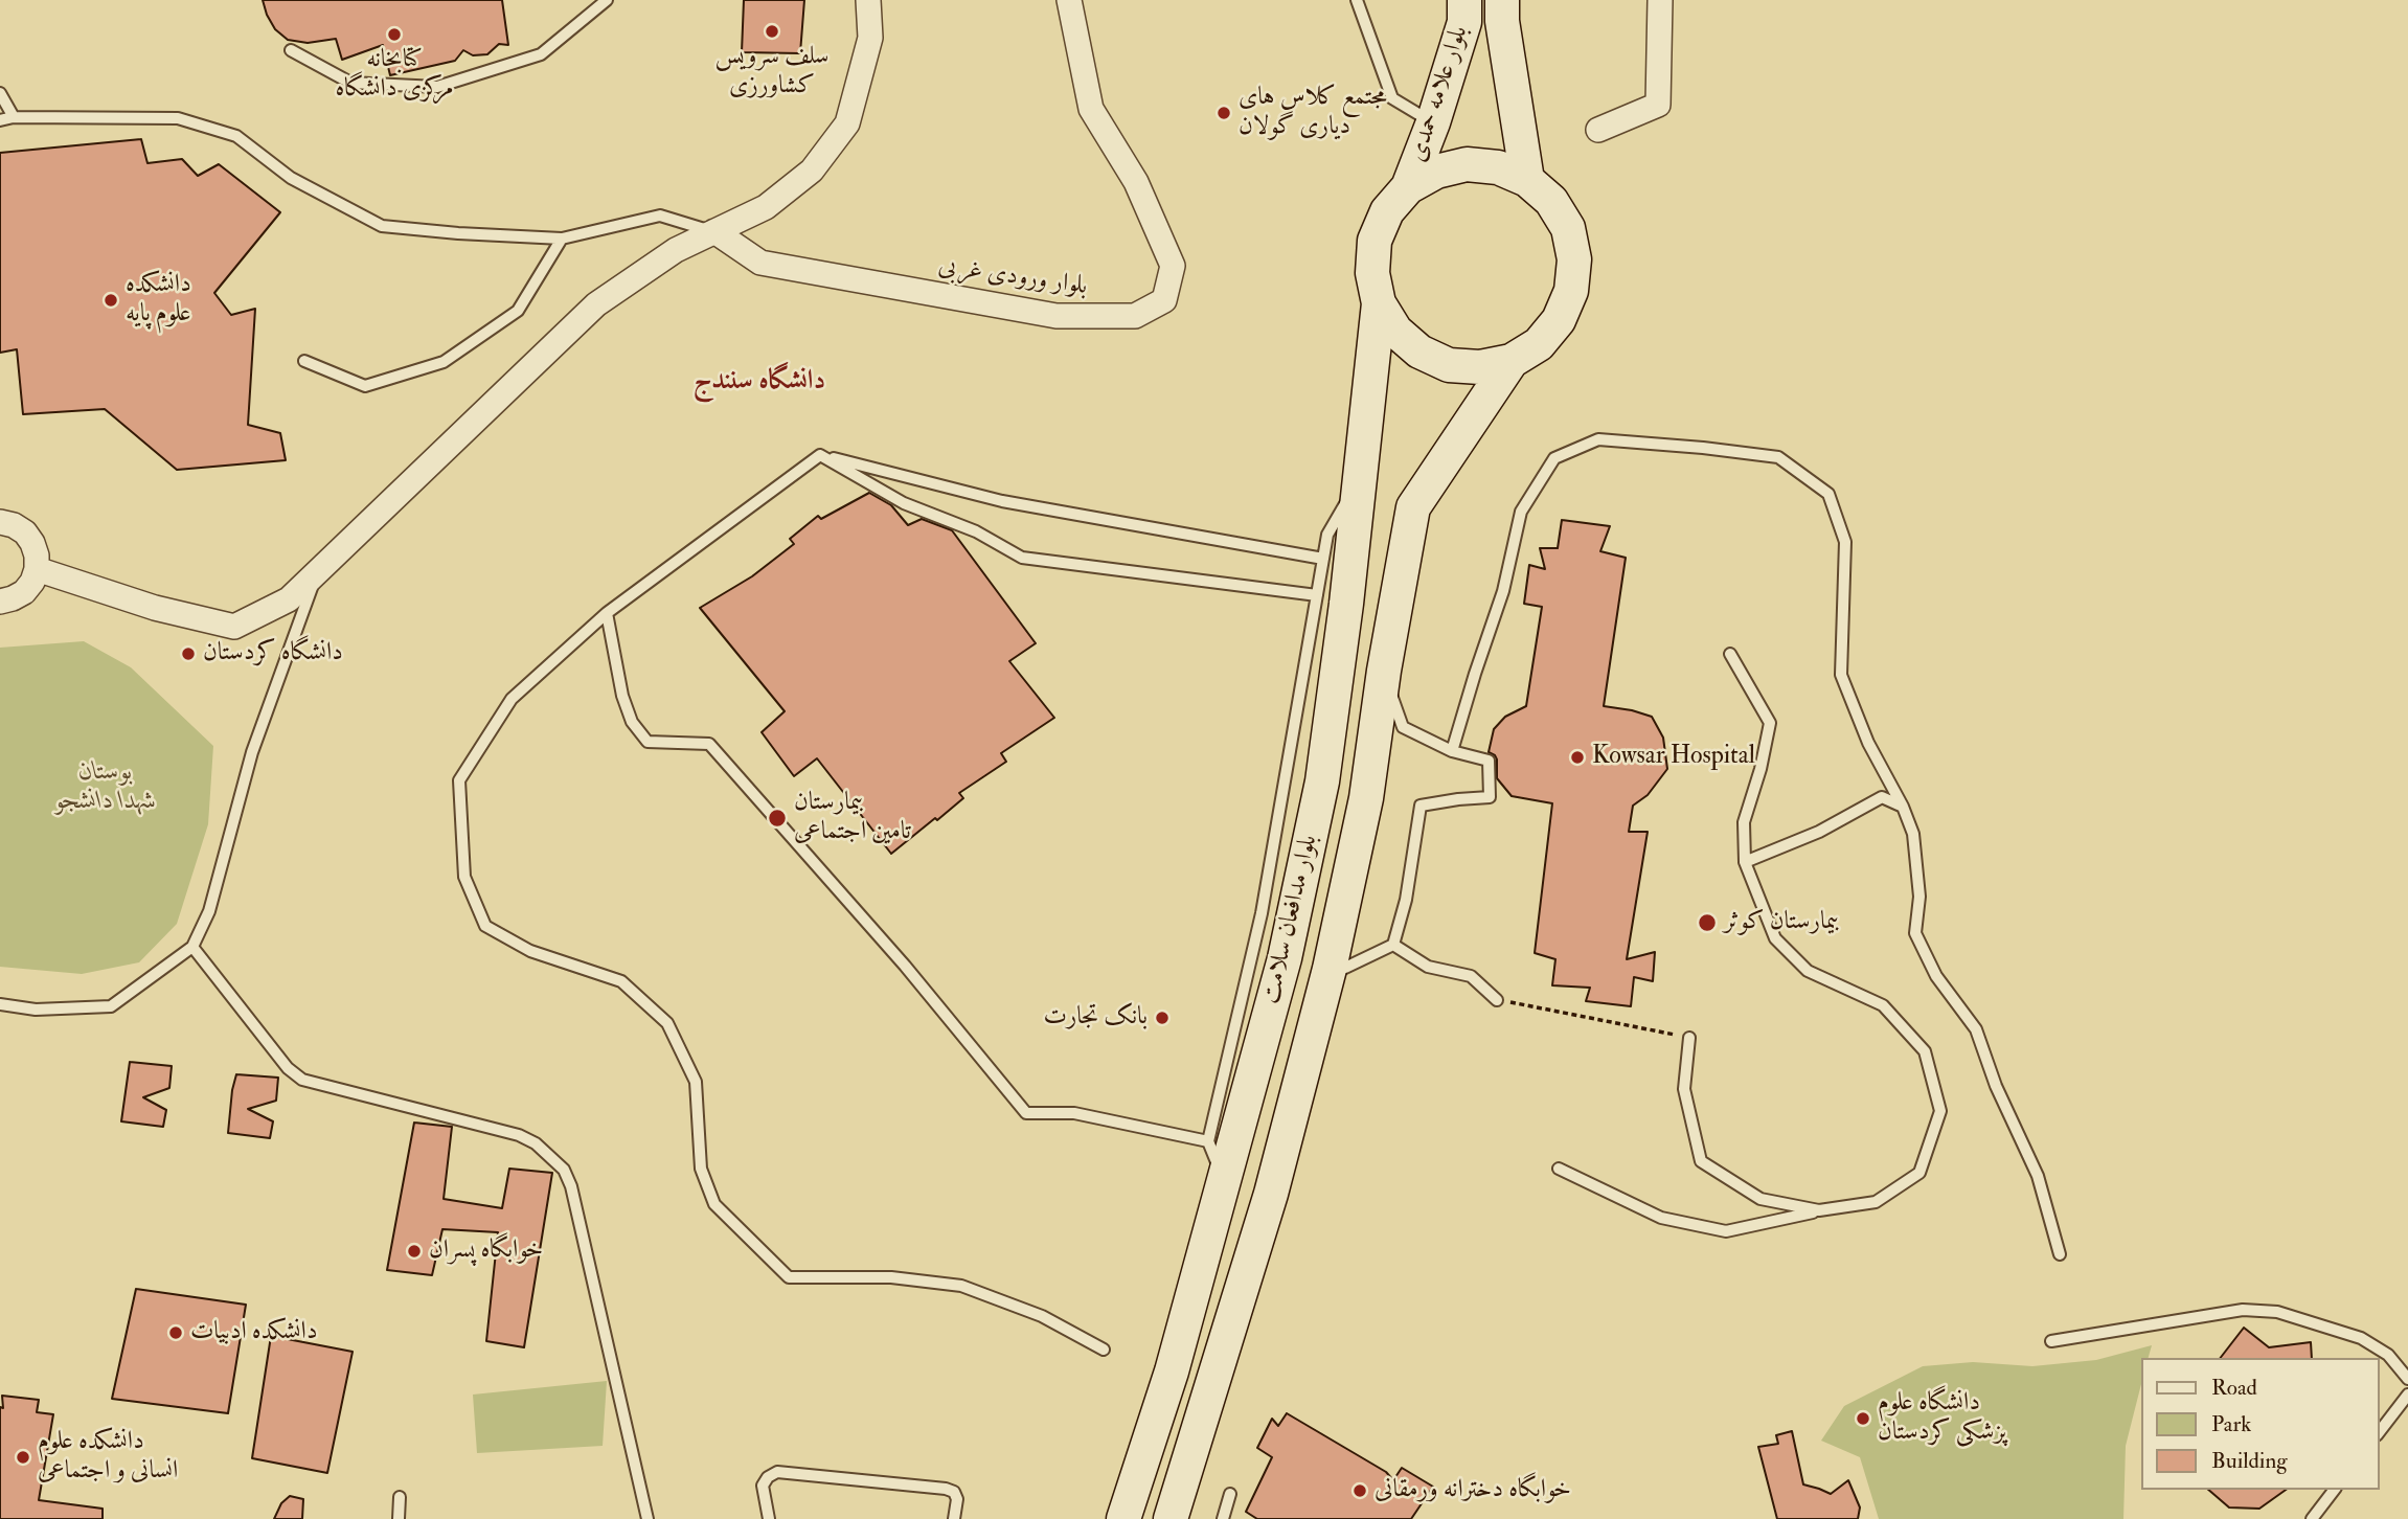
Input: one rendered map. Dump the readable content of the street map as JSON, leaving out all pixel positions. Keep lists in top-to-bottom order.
{
  "streets": {
    "main road": ["بلوار علامه حمدی", "بلوار مدافعان سلامت"],
    "street": ["بلوار ورودی غربی"]
  },
  "crossings": [
    ["بلوار علامه حمدی", "بلوار مدافعان سلامت"]
  ],
  "districts": ["دانشگاه سنندج"],
  "parks": ["بوستان شهدا دانشجو"],
  "places": [
    "سلف سرویس کشاورزی",
    "کتابخانه مرکزی دانشگاه",
    "مجتمع کلاس های دیاری گولان",
    "دانشکده علوم پایه",
    "دانشگاه کردستان",
    "Kowsar Hospital",
    "بیمارستان تامین اجتماعی",
    "بیمارستان کوثر",
    "بانک تجارت",
    "خوابگاه پسران",
    "دانشکده ادبیات",
    "دانشگاه علوم پزشکی کردستان",
    "دانشکده علوم انسانی و اجتماعی",
    "خوابگاه دخترانه ورمقانی"
  ],
  "legend": ["Road", "Park", "Building"]
}
